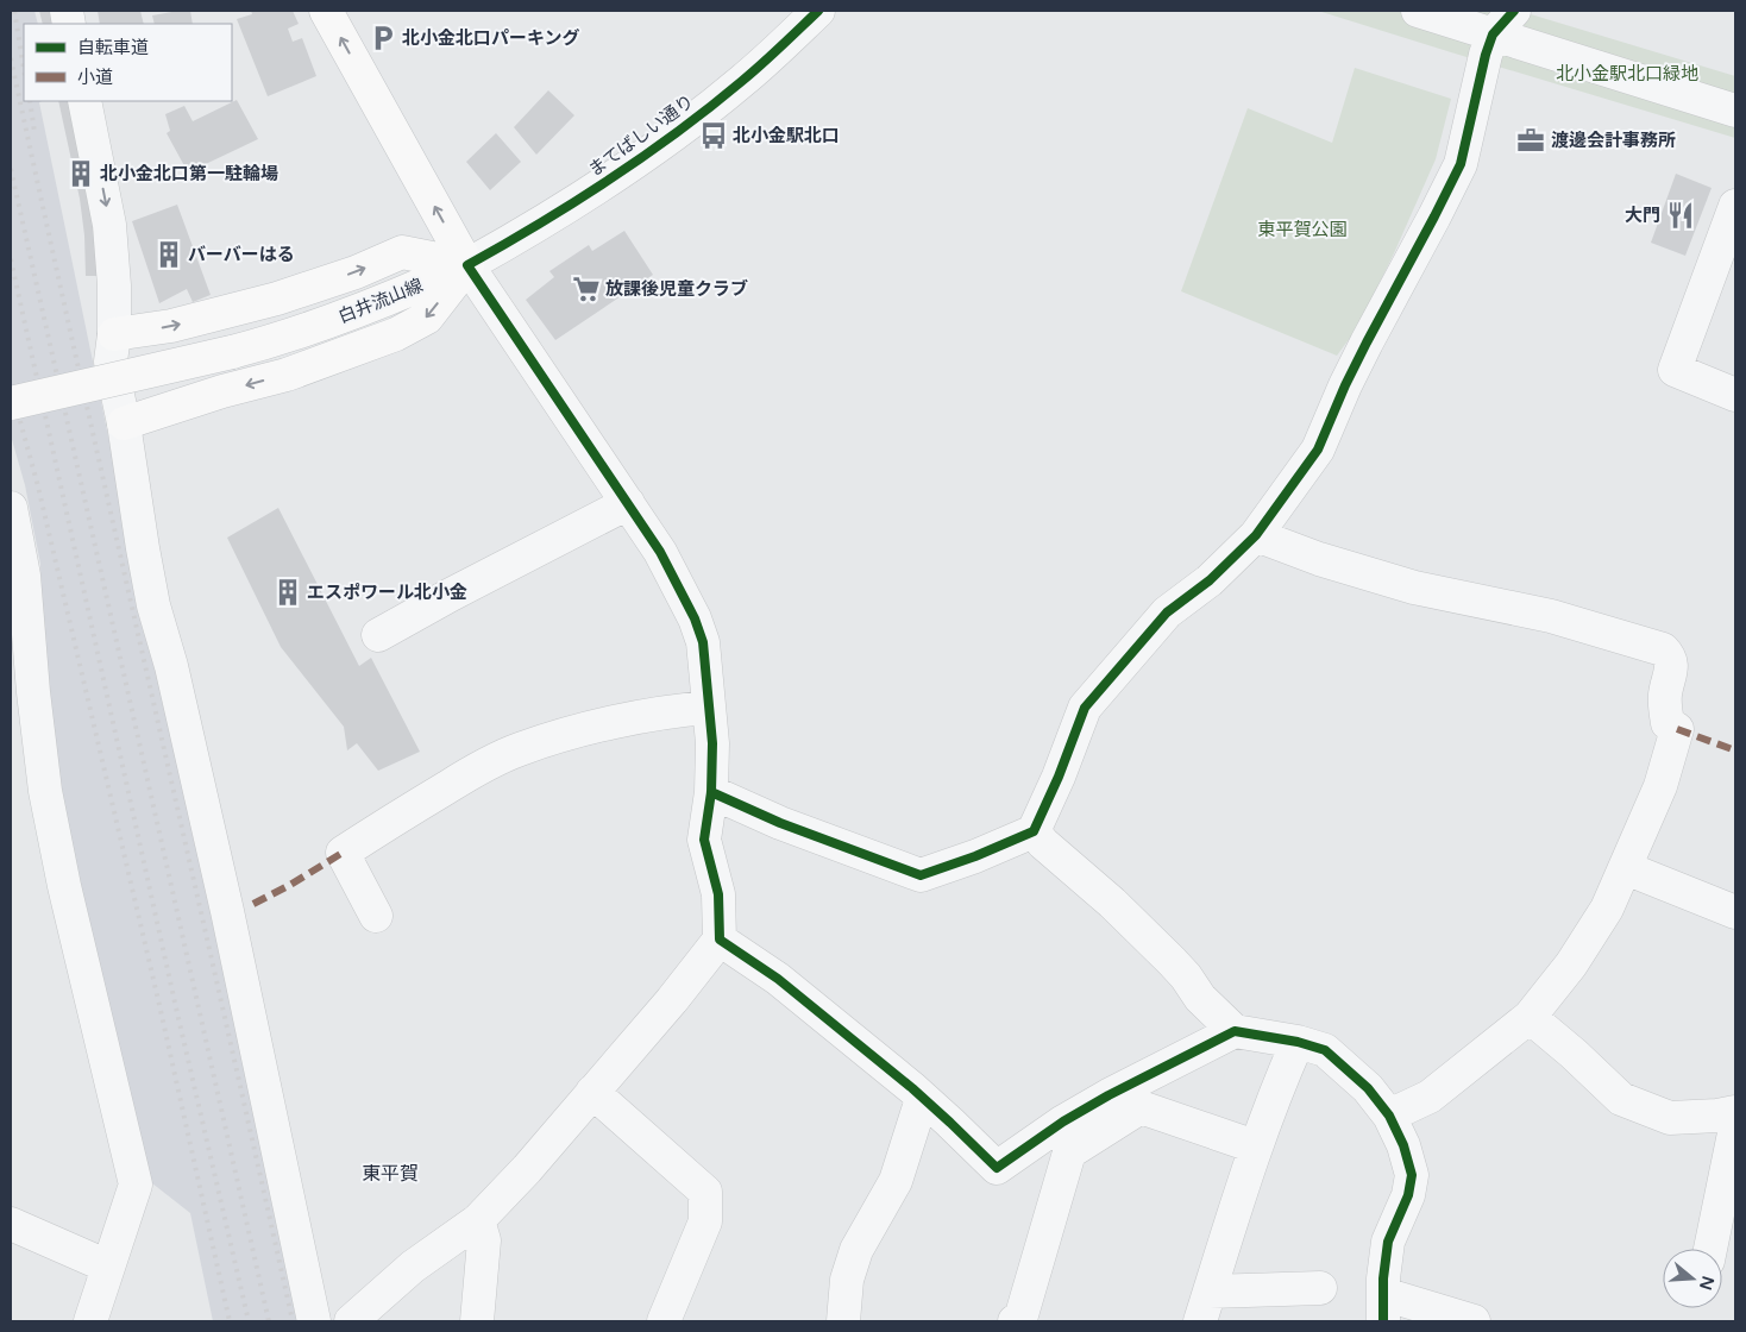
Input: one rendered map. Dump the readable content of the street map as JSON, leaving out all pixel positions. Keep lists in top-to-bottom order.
{
  "streets": {
    "main road": ["白井流山線"],
    "street": ["まてばしい通り"]
  },
  "crossings": [
    ["まてばしい通り", "白井流山線"]
  ],
  "districts": ["東平賀"],
  "parks": ["北小金駅北口緑地", "東平賀公園"],
  "places": {
    "parking": ["北小金北口パーキング"],
    "bus stop": ["北小金駅北口"],
    "office": ["渡邊会計事務所"],
    "building": ["北小金北口第一駐輪場", "バーバーはる", "エスポワール北小金"],
    "restaurant": ["大門"],
    "supermarket": ["放課後児童クラブ"]
  },
  "legend": ["自転車道", "小道"],
  "north": "right"
}
